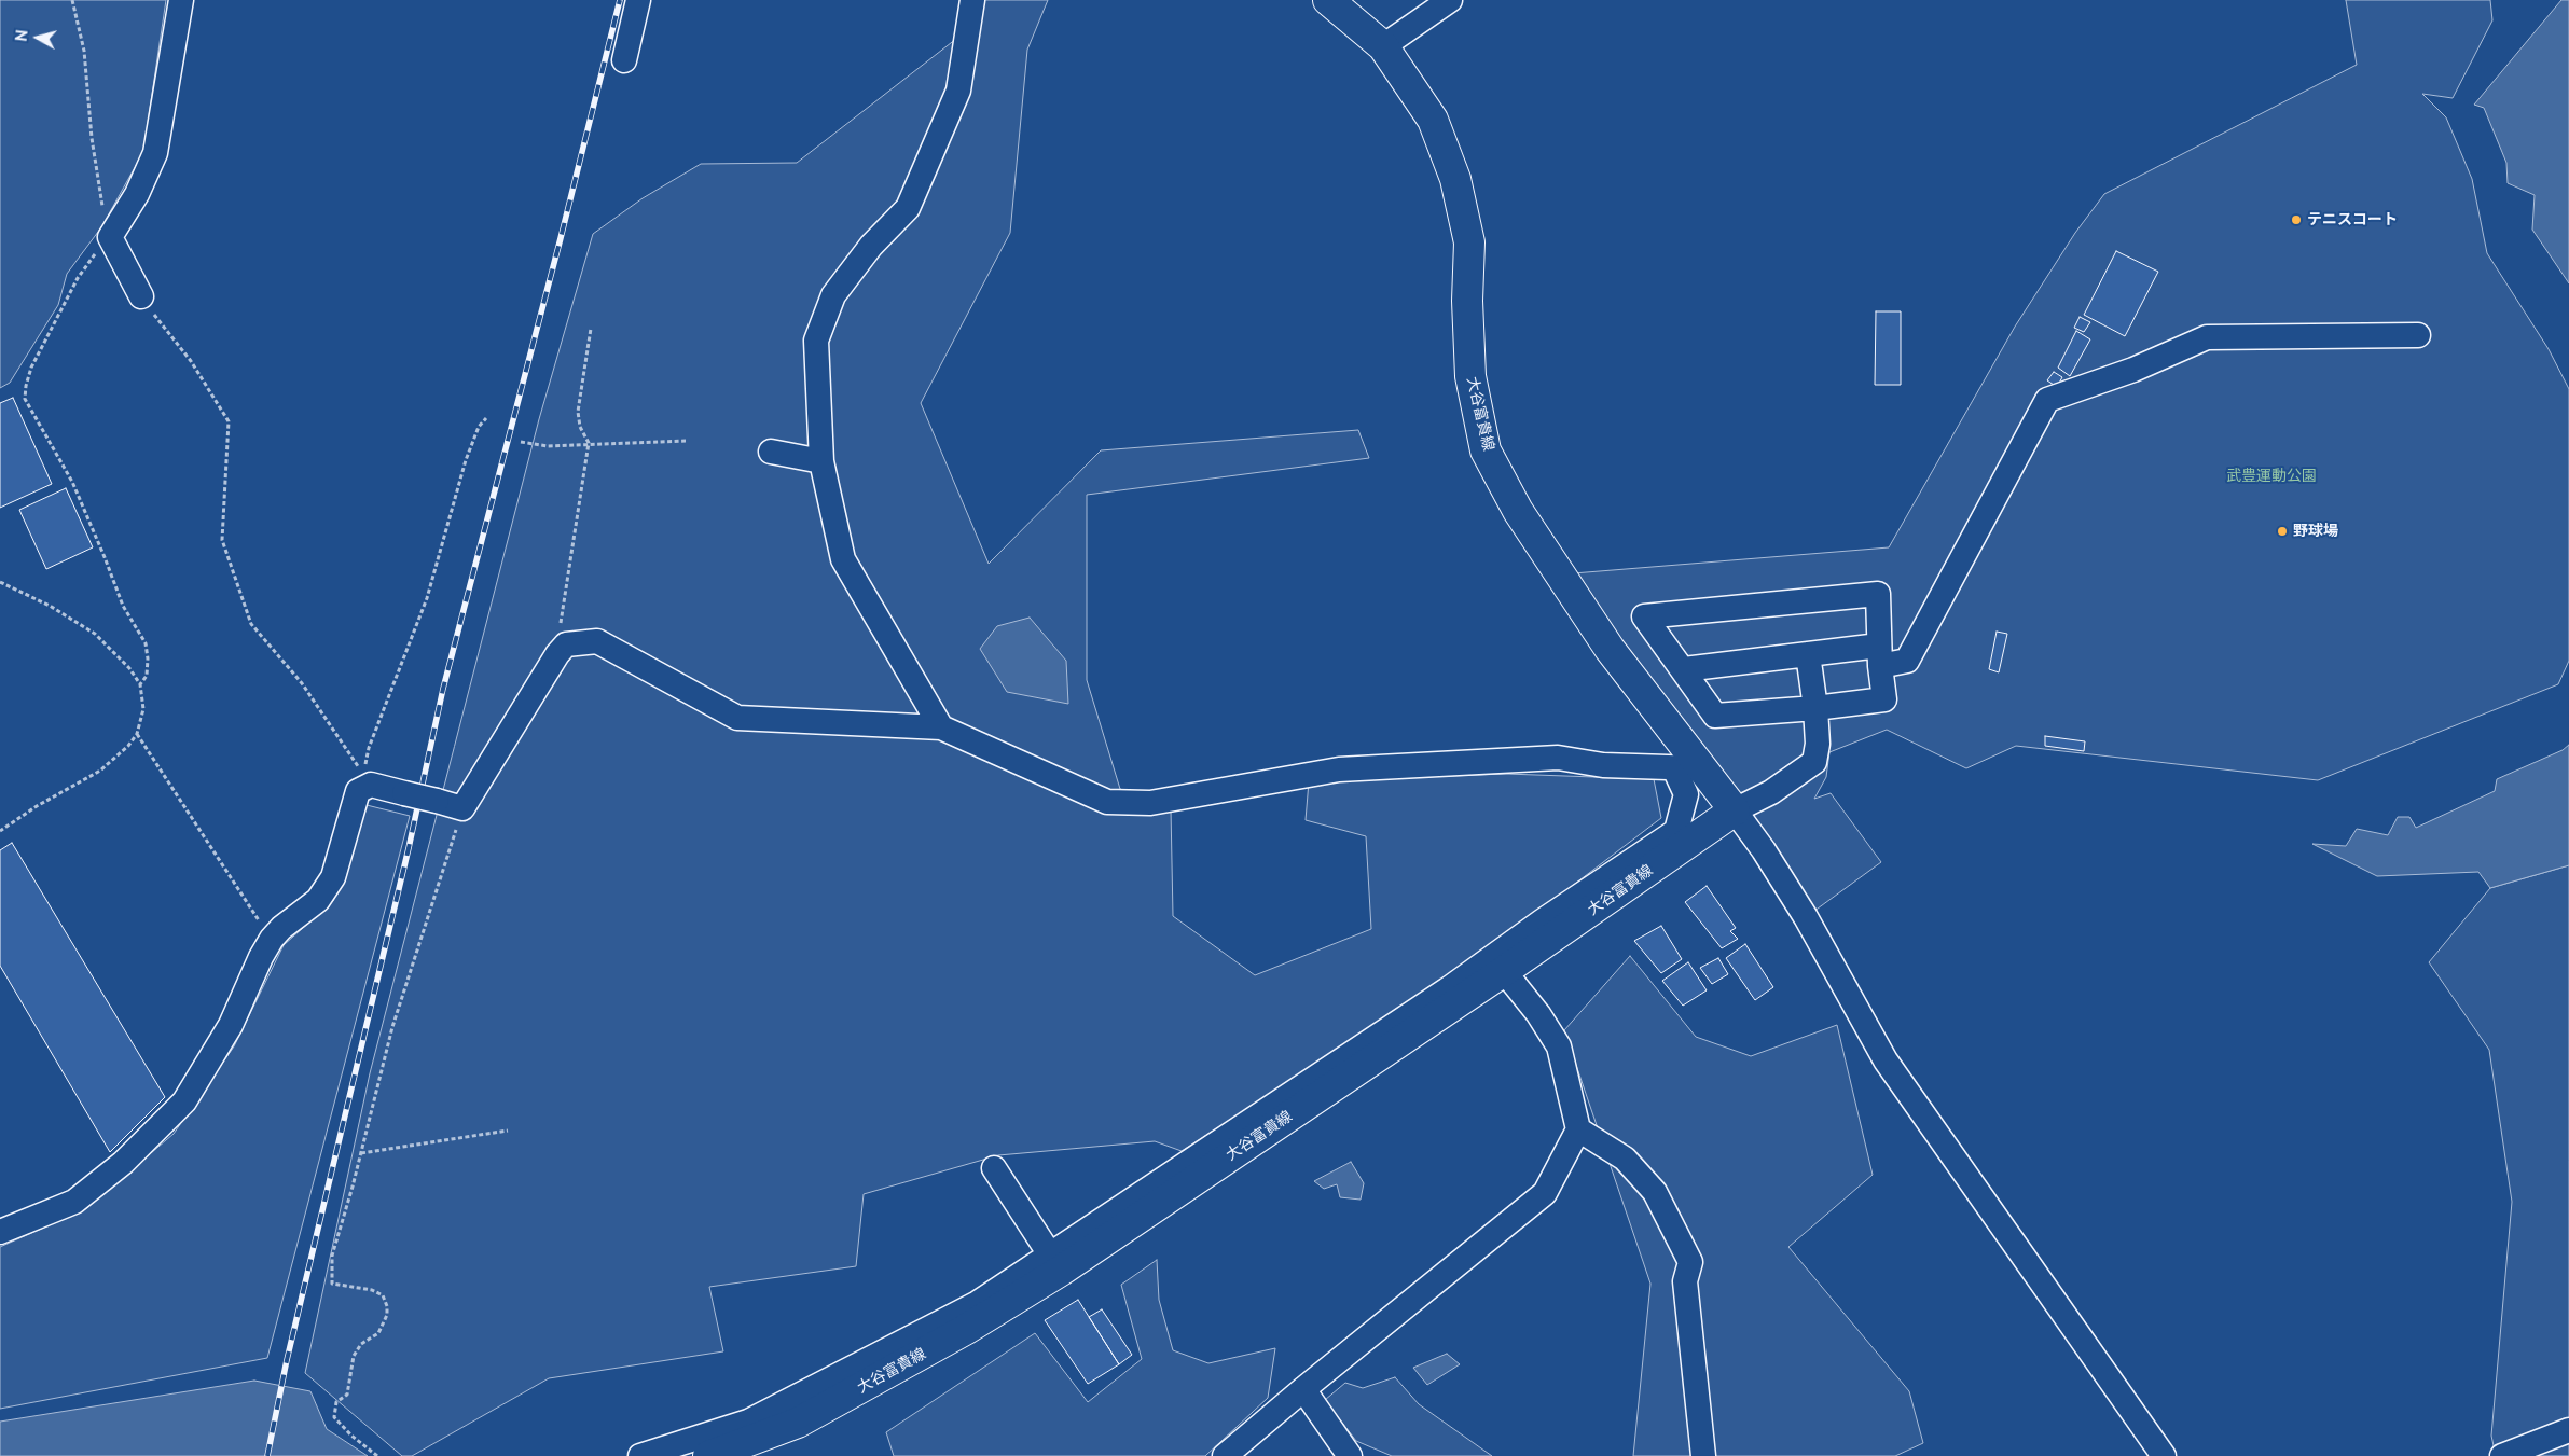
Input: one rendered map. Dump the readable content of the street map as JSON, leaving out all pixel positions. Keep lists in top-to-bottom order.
{
  "streets": {
    "main road": ["大谷富貴線"]
  },
  "parks": ["武豊運動公園"],
  "places": ["テニスコート", "野球場"],
  "north": "left"
}
